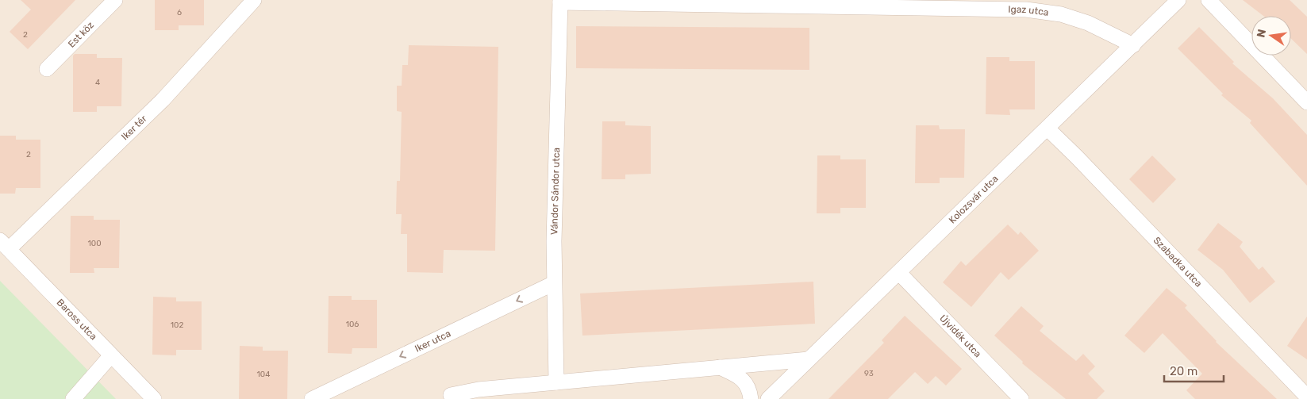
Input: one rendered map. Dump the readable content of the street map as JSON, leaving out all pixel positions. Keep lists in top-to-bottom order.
{
  "streets": {
    "street": [
      "Igaz utca",
      "Est köz",
      "Iker tér",
      "Vándor Sándor utca",
      "Kolozsvár utca",
      "Szabadka utca",
      "Baross utca",
      "Újvidék utca",
      "Iker utca"
    ]
  },
  "crossings": [
    ["Igaz utca", "Vándor Sándor utca"],
    ["Igaz utca", "Kolozsvár utca"],
    ["Iker tér", "Baross utca"],
    ["Vándor Sándor utca", "Iker utca"],
    ["Kolozsvár utca", "Szabadka utca"],
    ["Kolozsvár utca", "Újvidék utca"]
  ],
  "house_numbers": [
    "6",
    "2",
    "4",
    "2",
    "100",
    "106",
    "102",
    "93",
    "104"
  ],
  "scale_bar": "20 m",
  "north": "left"
}
